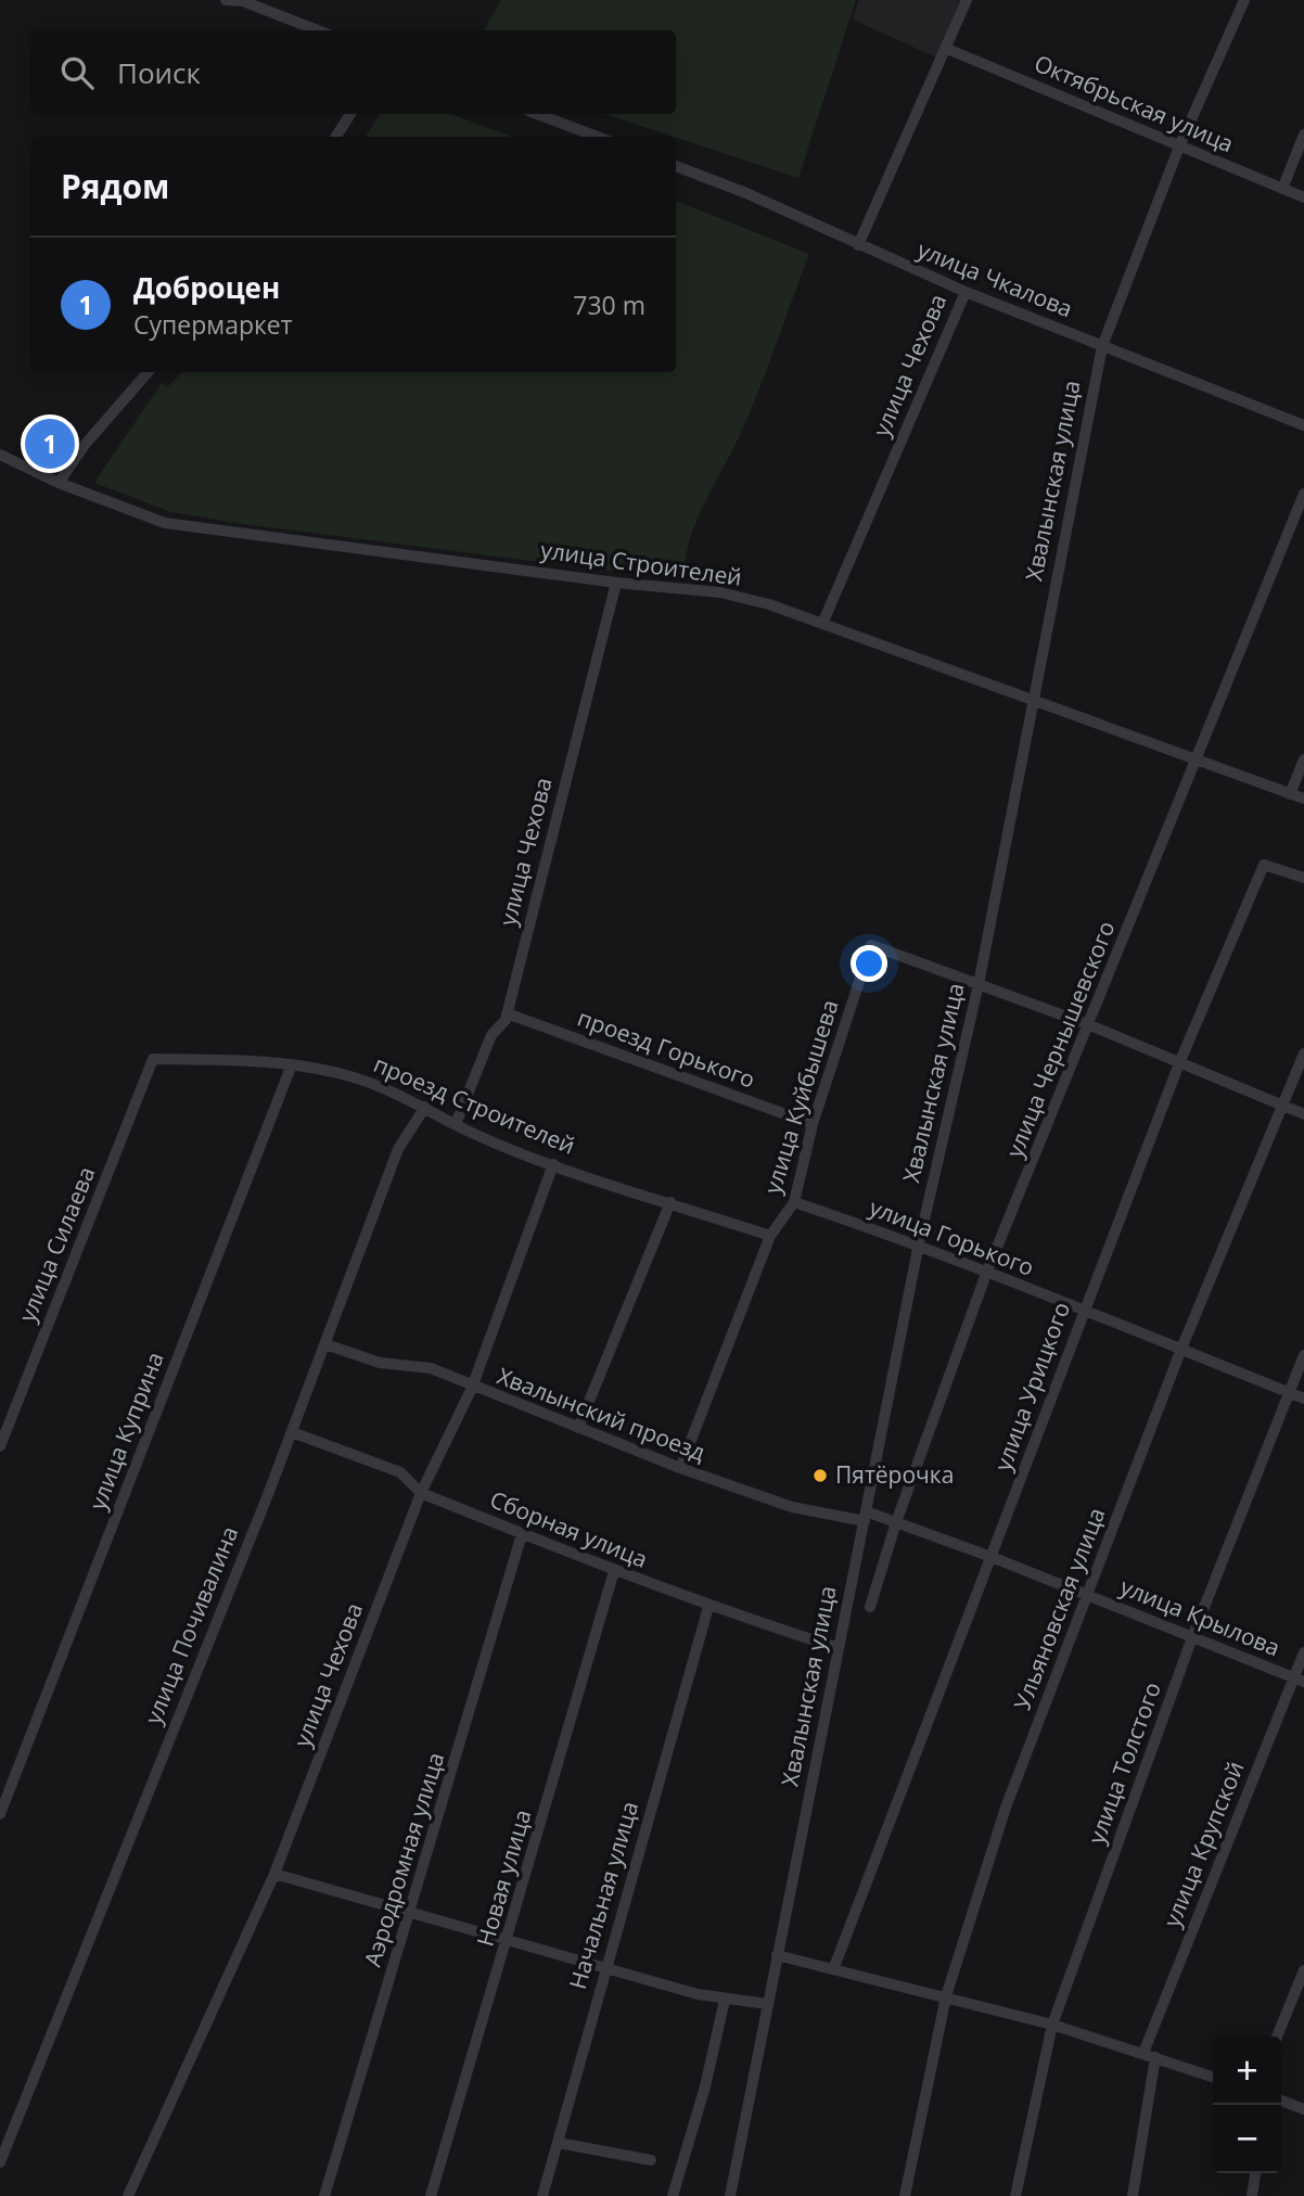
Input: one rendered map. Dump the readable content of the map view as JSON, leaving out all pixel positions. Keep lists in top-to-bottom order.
{
  "streets": {
    "street": [
      "Октябрьская улица",
      "улица Чкалова",
      "улица Чехова",
      "Хвалынская улица",
      "улица Строителей",
      "улица Чернышевского",
      "проезд Горького",
      "улица Куйбышева",
      "проезд Строителей",
      "улица Горького",
      "улица Силаева",
      "улица Урицкого",
      "Хвалынский проезд",
      "улица Куприна",
      "Сборная улица",
      "Ульяновская улица",
      "улица Крылова",
      "улица Почивалина",
      "улица Толстого",
      "улица Крупской",
      "Аэродромная улица",
      "Новая улица",
      "Начальная улица"
    ]
  },
  "crossings": [
    ["Октябрьская улица", "Хвалынская улица"],
    ["улица Чкалова", "улица Чехова"],
    ["улица Чкалова", "Хвалынская улица"],
    ["улица Чехова", "улица Строителей"],
    ["улица Чехова", "проезд Горького"],
    ["улица Чехова", "проезд Строителей"],
    ["улица Чехова", "Хвалынский проезд"],
    ["улица Чехова", "Сборная улица"],
    ["Хвалынская улица", "улица Строителей"],
    ["Хвалынская улица", "улица Куйбышева"],
    ["Хвалынская улица", "улица Горького"],
    ["Хвалынская улица", "Хвалынский проезд"],
    ["Хвалынская улица", "Сборная улица"],
    ["Хвалынская улица", "улица Крылова"],
    ["улица Строителей", "улица Чернышевского"],
    ["улица Чернышевского", "улица Горького"],
    ["улица Чернышевского", "улица Крылова"],
    ["проезд Горького", "улица Куйбышева"],
    ["улица Куйбышева", "проезд Строителей"],
    ["улица Куйбышева", "улица Горького"],
    ["улица Куйбышева", "Хвалынский проезд"],
    ["проезд Строителей", "улица Силаева"],
    ["проезд Строителей", "улица Куприна"],
    ["проезд Строителей", "улица Почивалина"],
    ["улица Горького", "улица Урицкого"],
    ["улица Горького", "Ульяновская улица"],
    ["улица Горького", "улица Толстого"],
    ["улица Урицкого", "улица Крылова"],
    ["Хвалынский проезд", "улица Крылова"],
    ["Хвалынский проезд", "улица Почивалина"],
    ["Сборная улица", "улица Почивалина"],
    ["Сборная улица", "Аэродромная улица"],
    ["Сборная улица", "Новая улица"],
    ["Сборная улица", "Начальная улица"],
    ["Ульяновская улица", "улица Крылова"],
    ["улица Крылова", "улица Толстого"],
    ["улица Крылова", "улица Крупской"]
  ],
  "places": ["Пятёрочка"],
  "page": {
    "search": "Поиск",
    "heading": "Рядом",
    "list": [
      {
        "mark": "1",
        "name": "Доброцен",
        "note": "Супермаркет",
        "value": "730 m"
      }
    ],
    "pins": "1",
    "map_buttons": ["+", "−"]
  }
}
